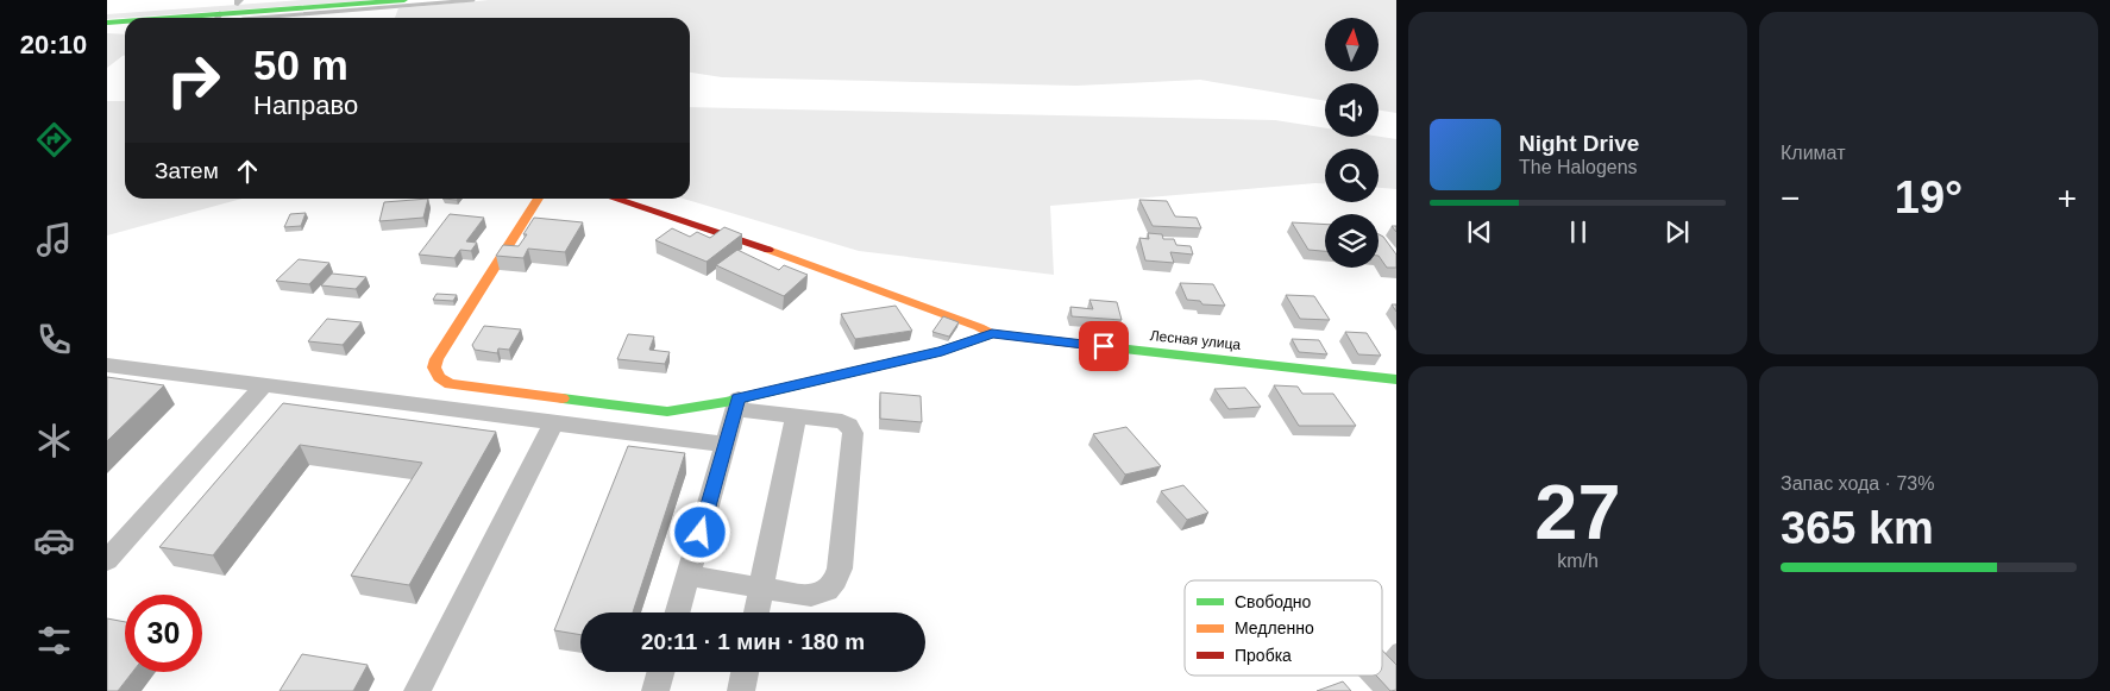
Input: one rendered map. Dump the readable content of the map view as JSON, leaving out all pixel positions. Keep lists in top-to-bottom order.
{
  "streets": {
    "street": ["Лесная улица"]
  },
  "legend": ["Свободно", "Медленно", "Пробка"],
  "north": "top",
  "page": {
    "tabs": "20:10",
    "tile": [
      "Климат",
      ["27", "km/h"],
      ["Запас хода · 73%", "365 km"]
    ],
    "turn": ["50 m", "Направо"],
    "song": ["Night Drive", "The Halogens"],
    "then": "Затем",
    "heat": ["−", "19°", "+"],
    "limit": "30",
    "trip": "20:11 · 1 мин · 180 m"
  }
}
